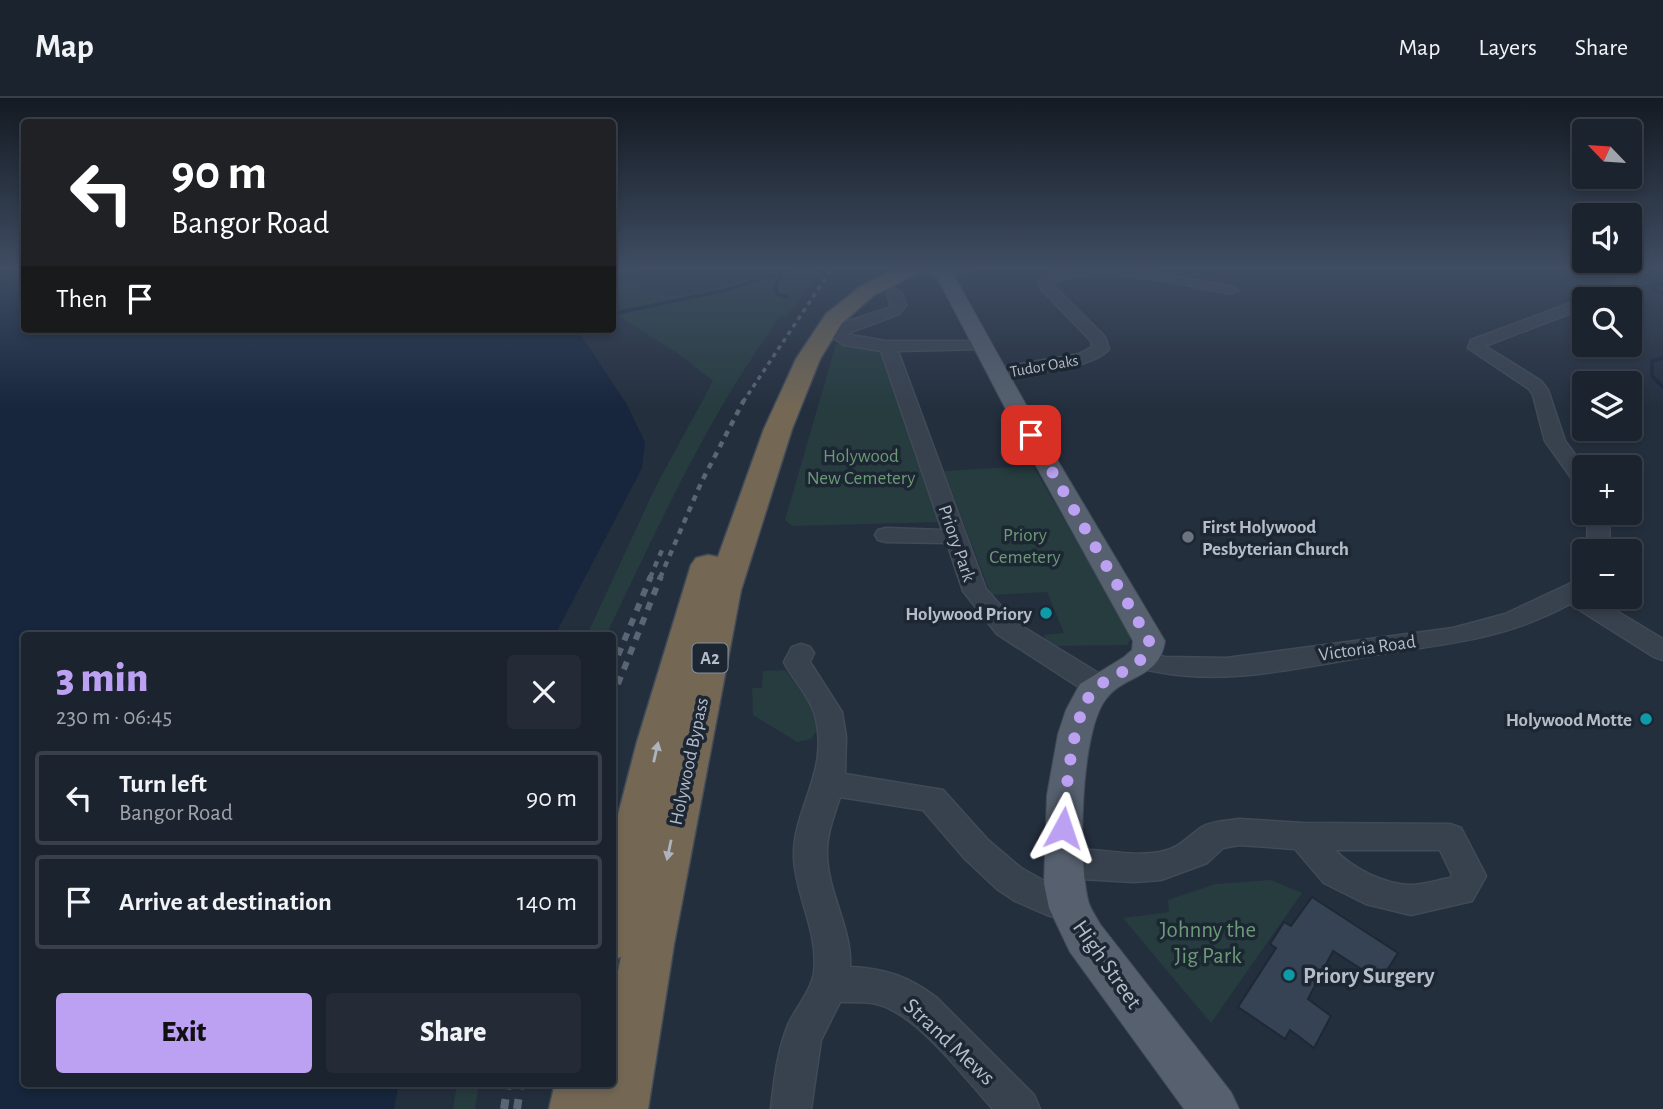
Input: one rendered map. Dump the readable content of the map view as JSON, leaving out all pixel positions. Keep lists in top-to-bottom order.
{
  "streets": {
    "highway": ["A2", "Holywood Bypass"],
    "main road": ["High Street"],
    "street": [
      "Tudor Oaks",
      "Priory Park",
      "Victoria Road",
      "Strand Mews"
    ]
  },
  "crossings": [
    ["Priory Park", "High Street"]
  ],
  "parks": ["Holywood New Cemetery", "Priory Cemetery", "Johnny the Jig Park"],
  "places": [
    "First Holywood Pesbyterian Church",
    "Holywood Priory",
    "Holywood Motte",
    "Priory Surgery"
  ],
  "north": "top left",
  "page": {
    "header": "Map",
    "nav": ["Map", "Layers", "Share"],
    "map_buttons": ["+", "−"],
    "turn": ["90 m", "Bangor Road"],
    "then": "Then",
    "heading": ["3 min", "230 m · 06:45"],
    "list": [
      {
        "name": "Turn left",
        "note": "Bangor Road",
        "value": "90 m"
      },
      {
        "name": "Arrive at destination",
        "value": "140 m"
      }
    ],
    "buttons": ["Exit", "Share"]
  }
}
